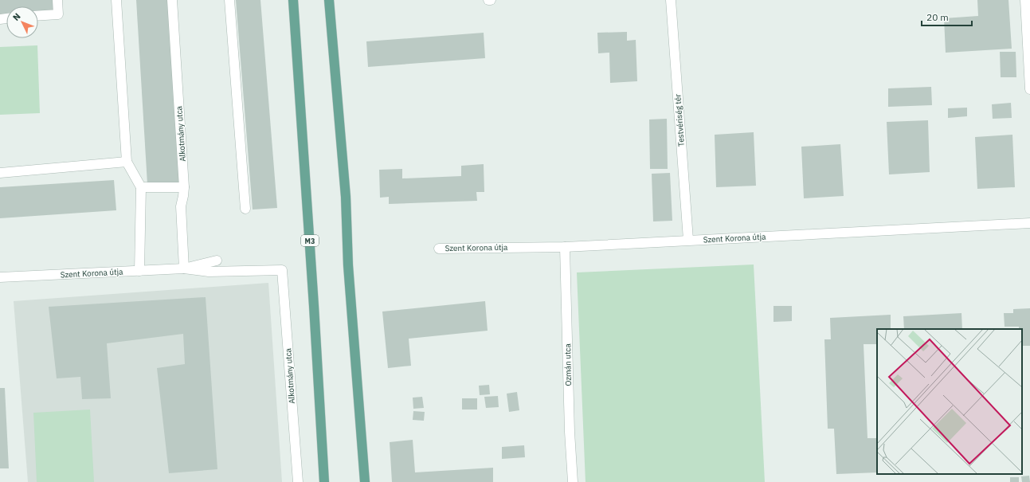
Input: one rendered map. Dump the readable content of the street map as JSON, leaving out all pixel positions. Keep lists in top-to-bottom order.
{
  "streets": {
    "main road": ["M3"],
    "street": [
      "Testvériség tér",
      "Alkotmány utca",
      "Szent Korona útja",
      "Ozmán utca"
    ]
  },
  "crossings": [
    ["Testvériség tér", "Szent Korona útja"],
    ["Alkotmány utca", "Szent Korona útja"],
    ["Szent Korona útja", "Ozmán utca"]
  ],
  "scale_bar": "20 m",
  "north": "top left"
}
